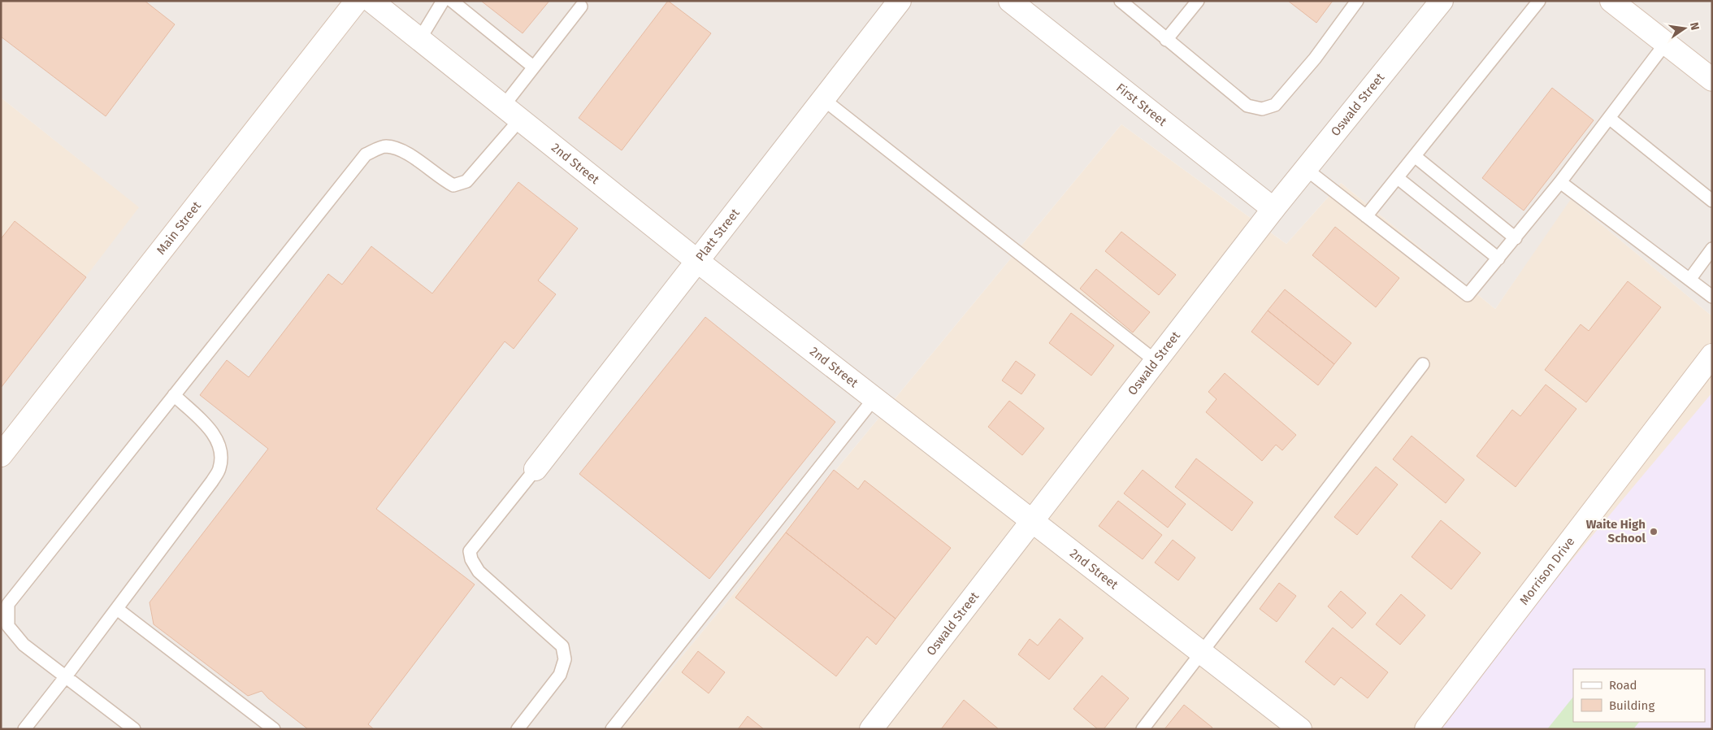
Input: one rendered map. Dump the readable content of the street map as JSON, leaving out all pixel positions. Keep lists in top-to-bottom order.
{
  "streets": {
    "street": [
      "First Street",
      "Oswald Street",
      "2nd Street",
      "Main Street",
      "Platt Street",
      "Morrison Drive"
    ]
  },
  "crossings": [
    ["First Street", "Oswald Street"],
    ["Oswald Street", "2nd Street"],
    ["2nd Street", "Platt Street"]
  ],
  "places": ["Waite High School"],
  "legend": ["Road", "Building"],
  "north": "right"
}
